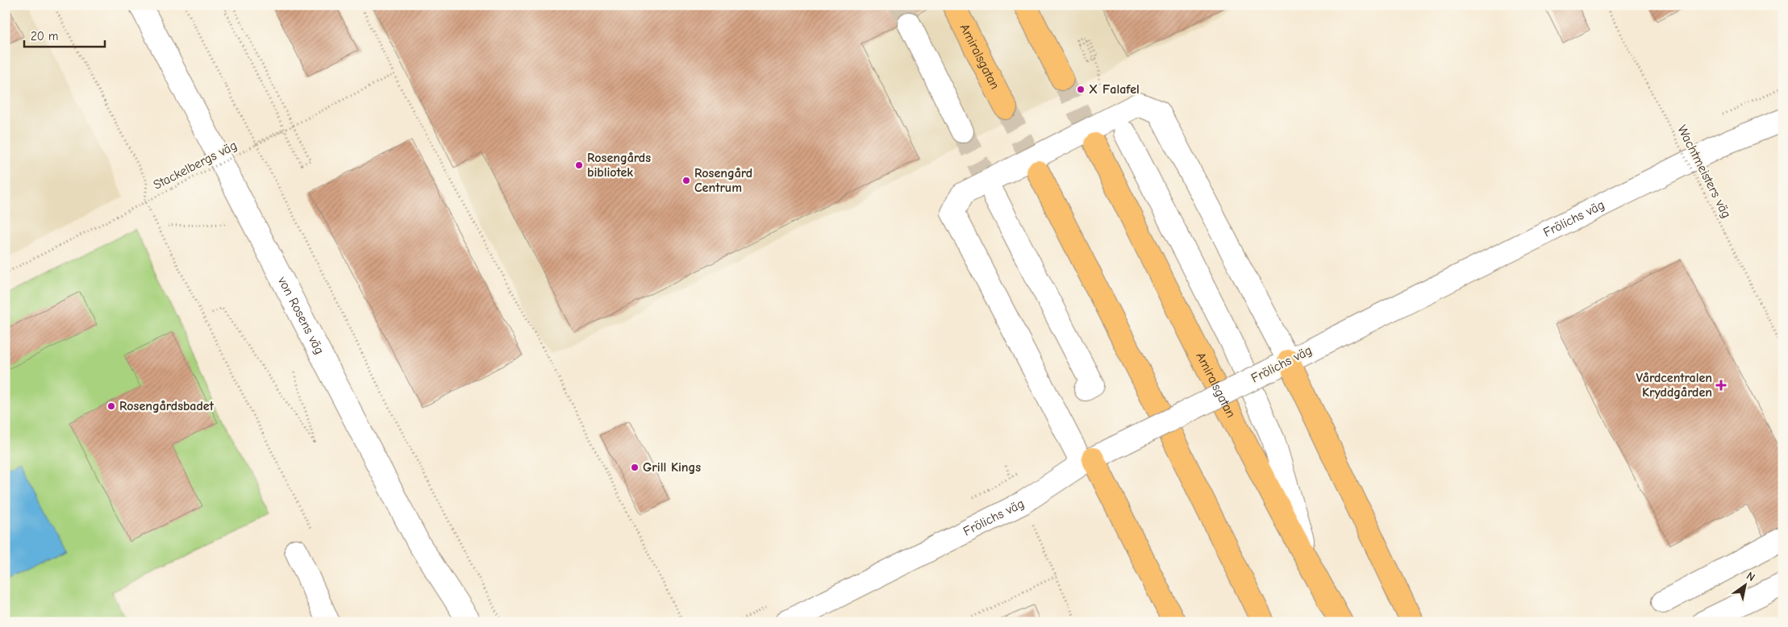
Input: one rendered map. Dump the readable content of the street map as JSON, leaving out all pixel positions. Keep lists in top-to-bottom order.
{
  "streets": {
    "main road": ["Amiralsgatan"],
    "street": ["Frölichs väg", "von Rosens väg"],
    "path": ["Stackelbergs väg", "Wachtmeisters väg"]
  },
  "places": {
    "other": [
      "X Falafel",
      "Rosengårds bibliotek",
      "Rosengård Centrum",
      "Rosengårdsbadet",
      "Grill Kings"
    ],
    "health": ["Vårdcentralen Kryddgården"]
  },
  "scale_bar": "20 m",
  "north": "top right"
}
